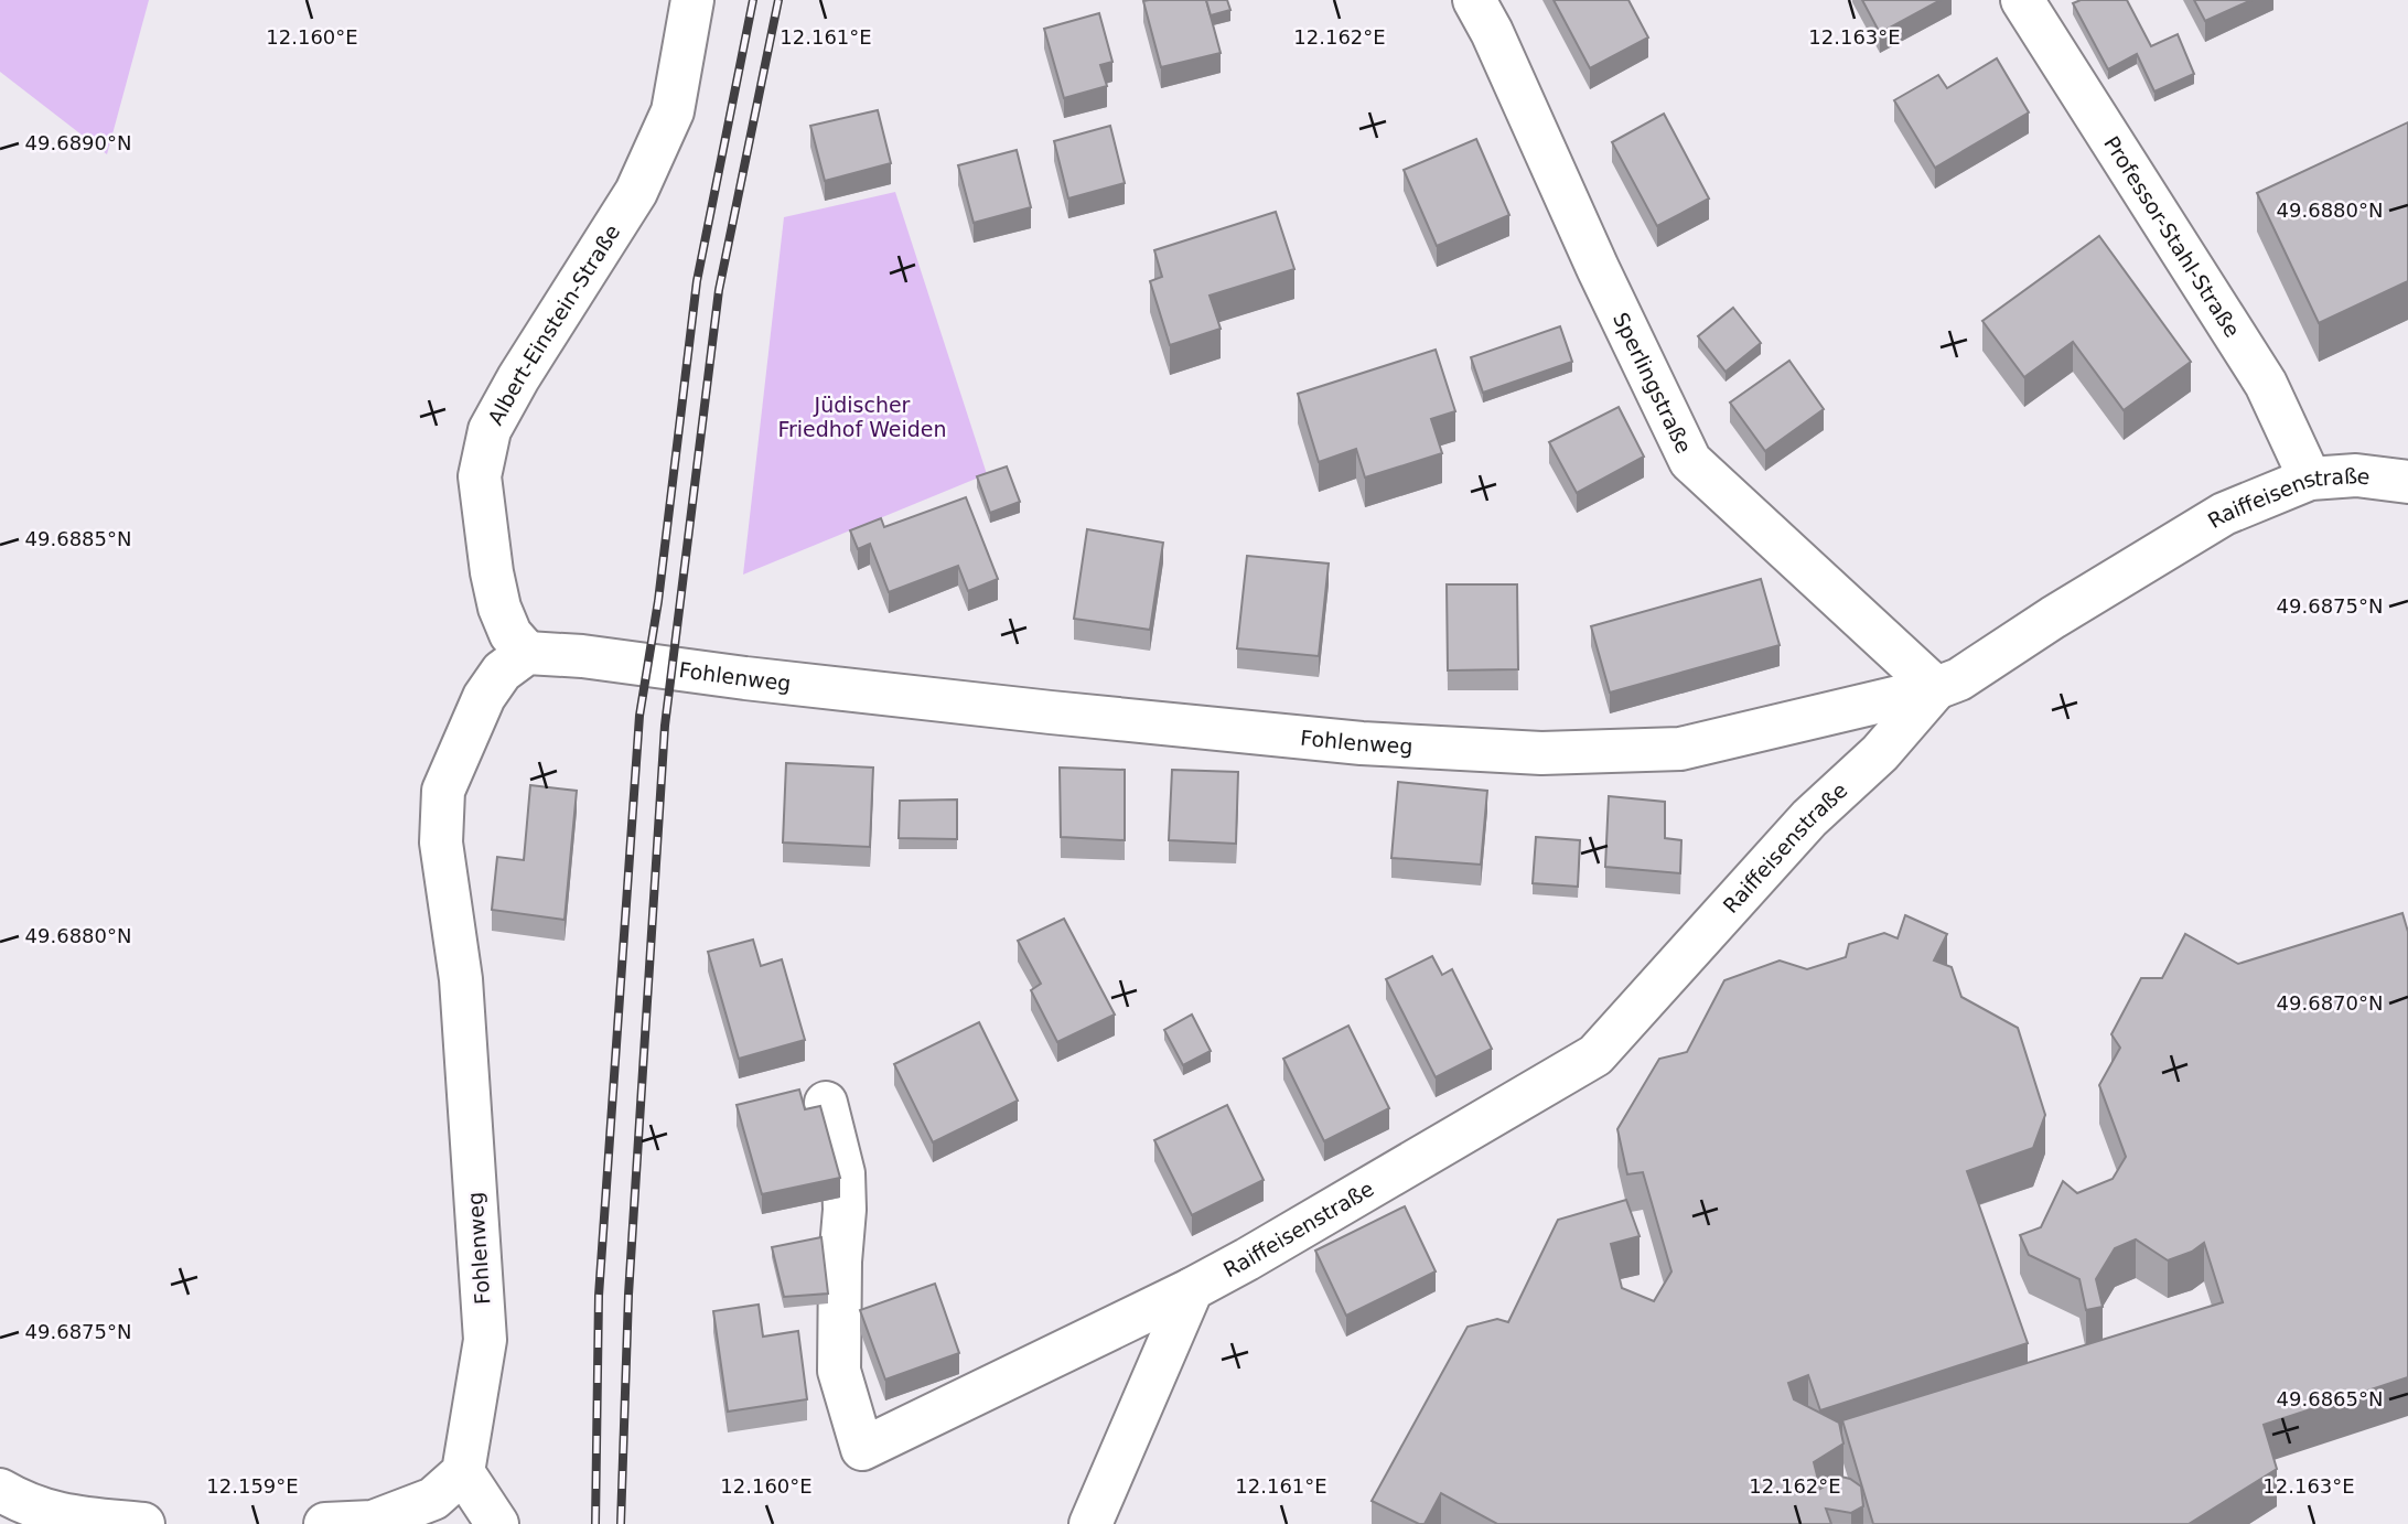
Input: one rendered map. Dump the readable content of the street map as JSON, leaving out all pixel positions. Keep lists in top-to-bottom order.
{
  "streets": {
    "street": [
      "Professor-Stahl-Straße",
      "Albert-Einstein-Straße",
      "Sperlingstraße",
      "Raiffeisenstraße",
      "Fohlenweg"
    ]
  },
  "crossings": [
    ["Professor-Stahl-Straße", "Raiffeisenstraße"],
    ["Albert-Einstein-Straße", "Fohlenweg"],
    ["Sperlingstraße", "Raiffeisenstraße"],
    ["Sperlingstraße", "Fohlenweg"],
    ["Raiffeisenstraße", "Fohlenweg"]
  ],
  "parks": ["Jüdischer Friedhof Weiden"],
  "coordinates": [
    "12.160°E",
    "12.161°E",
    "12.162°E",
    "12.163°E",
    "49.6890°N",
    "49.6880°N",
    "49.6885°N",
    "49.6875°N",
    "49.6870°N",
    "49.6865°N",
    "12.159°E"
  ]
}
